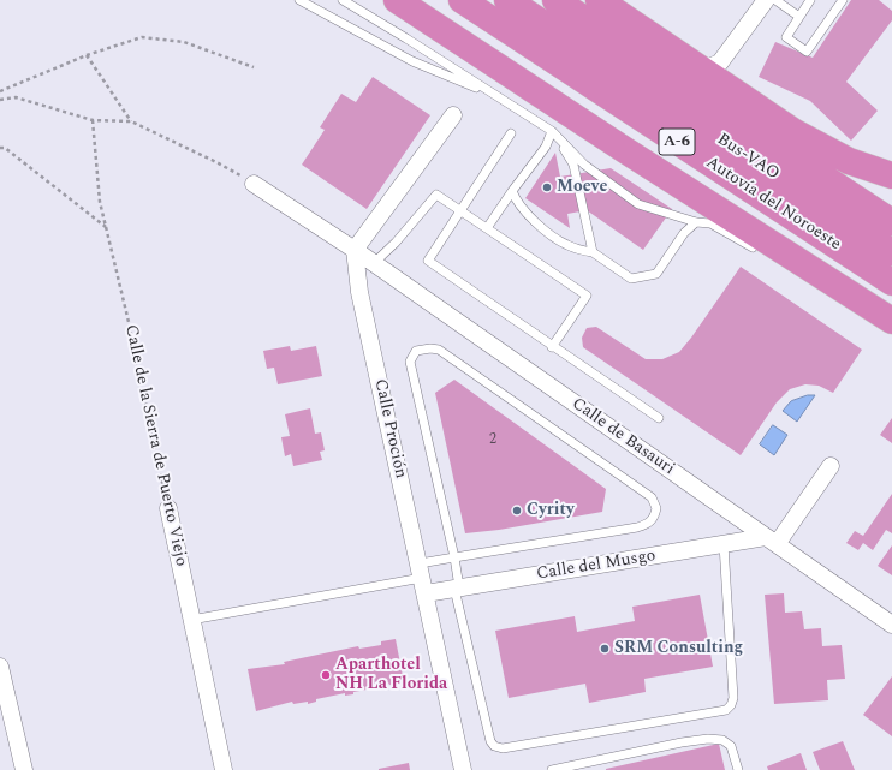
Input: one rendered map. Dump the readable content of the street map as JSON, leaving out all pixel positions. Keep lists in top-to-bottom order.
{
  "streets": {
    "highway": ["A-6", "Bus-VAO", "Autovía del Noroeste"],
    "street": [
      "Calle Proción",
      "Calle de Basauri",
      "Calle de la Sierra de Puerto Viejo",
      "Calle del Musgo"
    ]
  },
  "crossings": [
    ["Calle Proción", "Calle de Basauri"],
    ["Calle Proción", "Calle del Musgo"],
    ["Calle de Basauri", "Calle del Musgo"]
  ],
  "places": [
    "Moeve",
    "Cyrity",
    "SRM Consulting",
    "Aparthotel NH La Florida"
  ],
  "house_numbers": ["2"]
}
